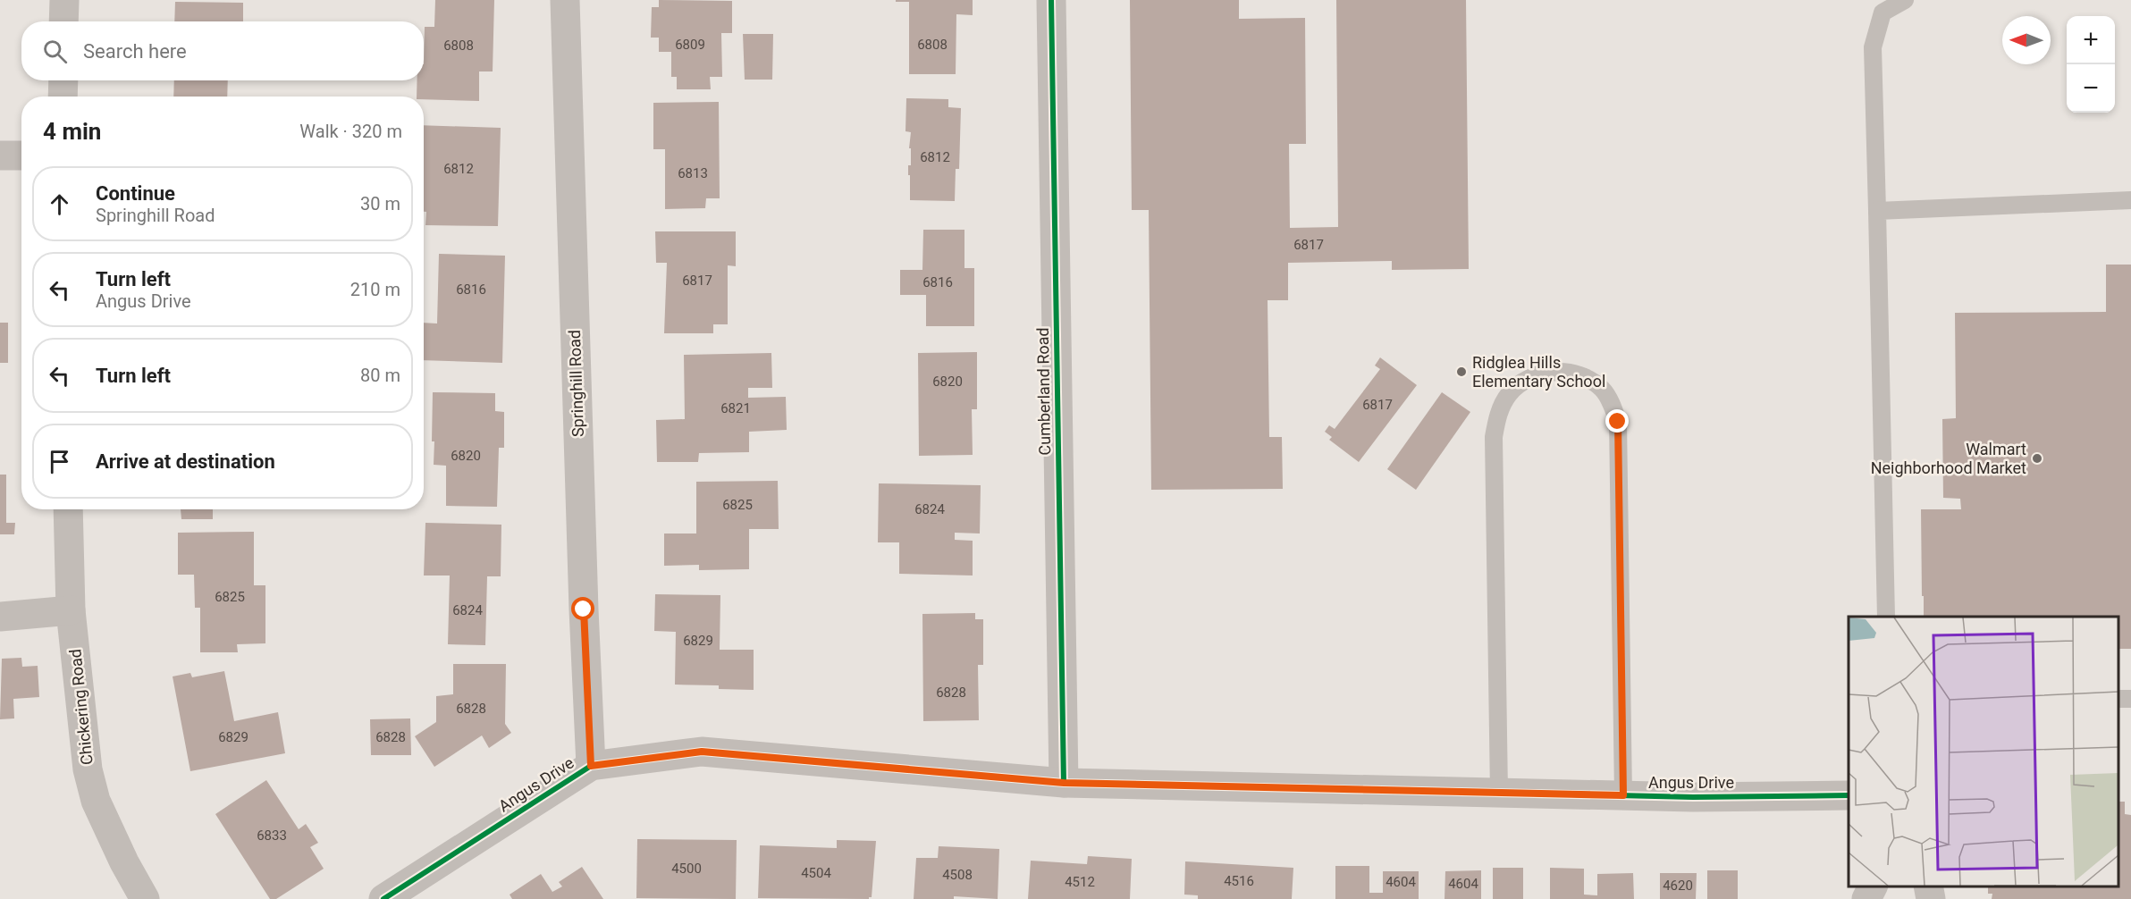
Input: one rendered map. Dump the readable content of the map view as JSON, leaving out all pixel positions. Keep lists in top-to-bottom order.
{
  "streets": {
    "street": [
      "Springhill Road",
      "Cumberland Road",
      "Chickering Road",
      "Angus Drive"
    ]
  },
  "crossings": [
    ["Springhill Road", "Angus Drive"],
    ["Cumberland Road", "Angus Drive"]
  ],
  "places": ["Ridglea Hills Elementary School", "Walmart Neighborhood Market"],
  "house_numbers": [
    "6809",
    "6808",
    "6808",
    "6812",
    "6812",
    "6813",
    "6817",
    "6817",
    "6816",
    "6816",
    "6820",
    "6817",
    "6821",
    "6820",
    "6825",
    "6824",
    "6825",
    "6824",
    "6829",
    "6828",
    "6828",
    "6829",
    "6828",
    "6833",
    "4500",
    "4504",
    "4508",
    "4516",
    "4512",
    "4604",
    "4604",
    "4620"
  ],
  "north": "left",
  "page": {
    "map_buttons": ["+", "−"],
    "search": "Search here",
    "heading": ["4 min", "Walk · 320 m"],
    "list": [
      ["Continue", "Springhill Road", "30 m"],
      ["Turn left", "Angus Drive", "210 m"],
      ["Turn left", "80 m"],
      "Arrive at destination"
    ]
  }
}
